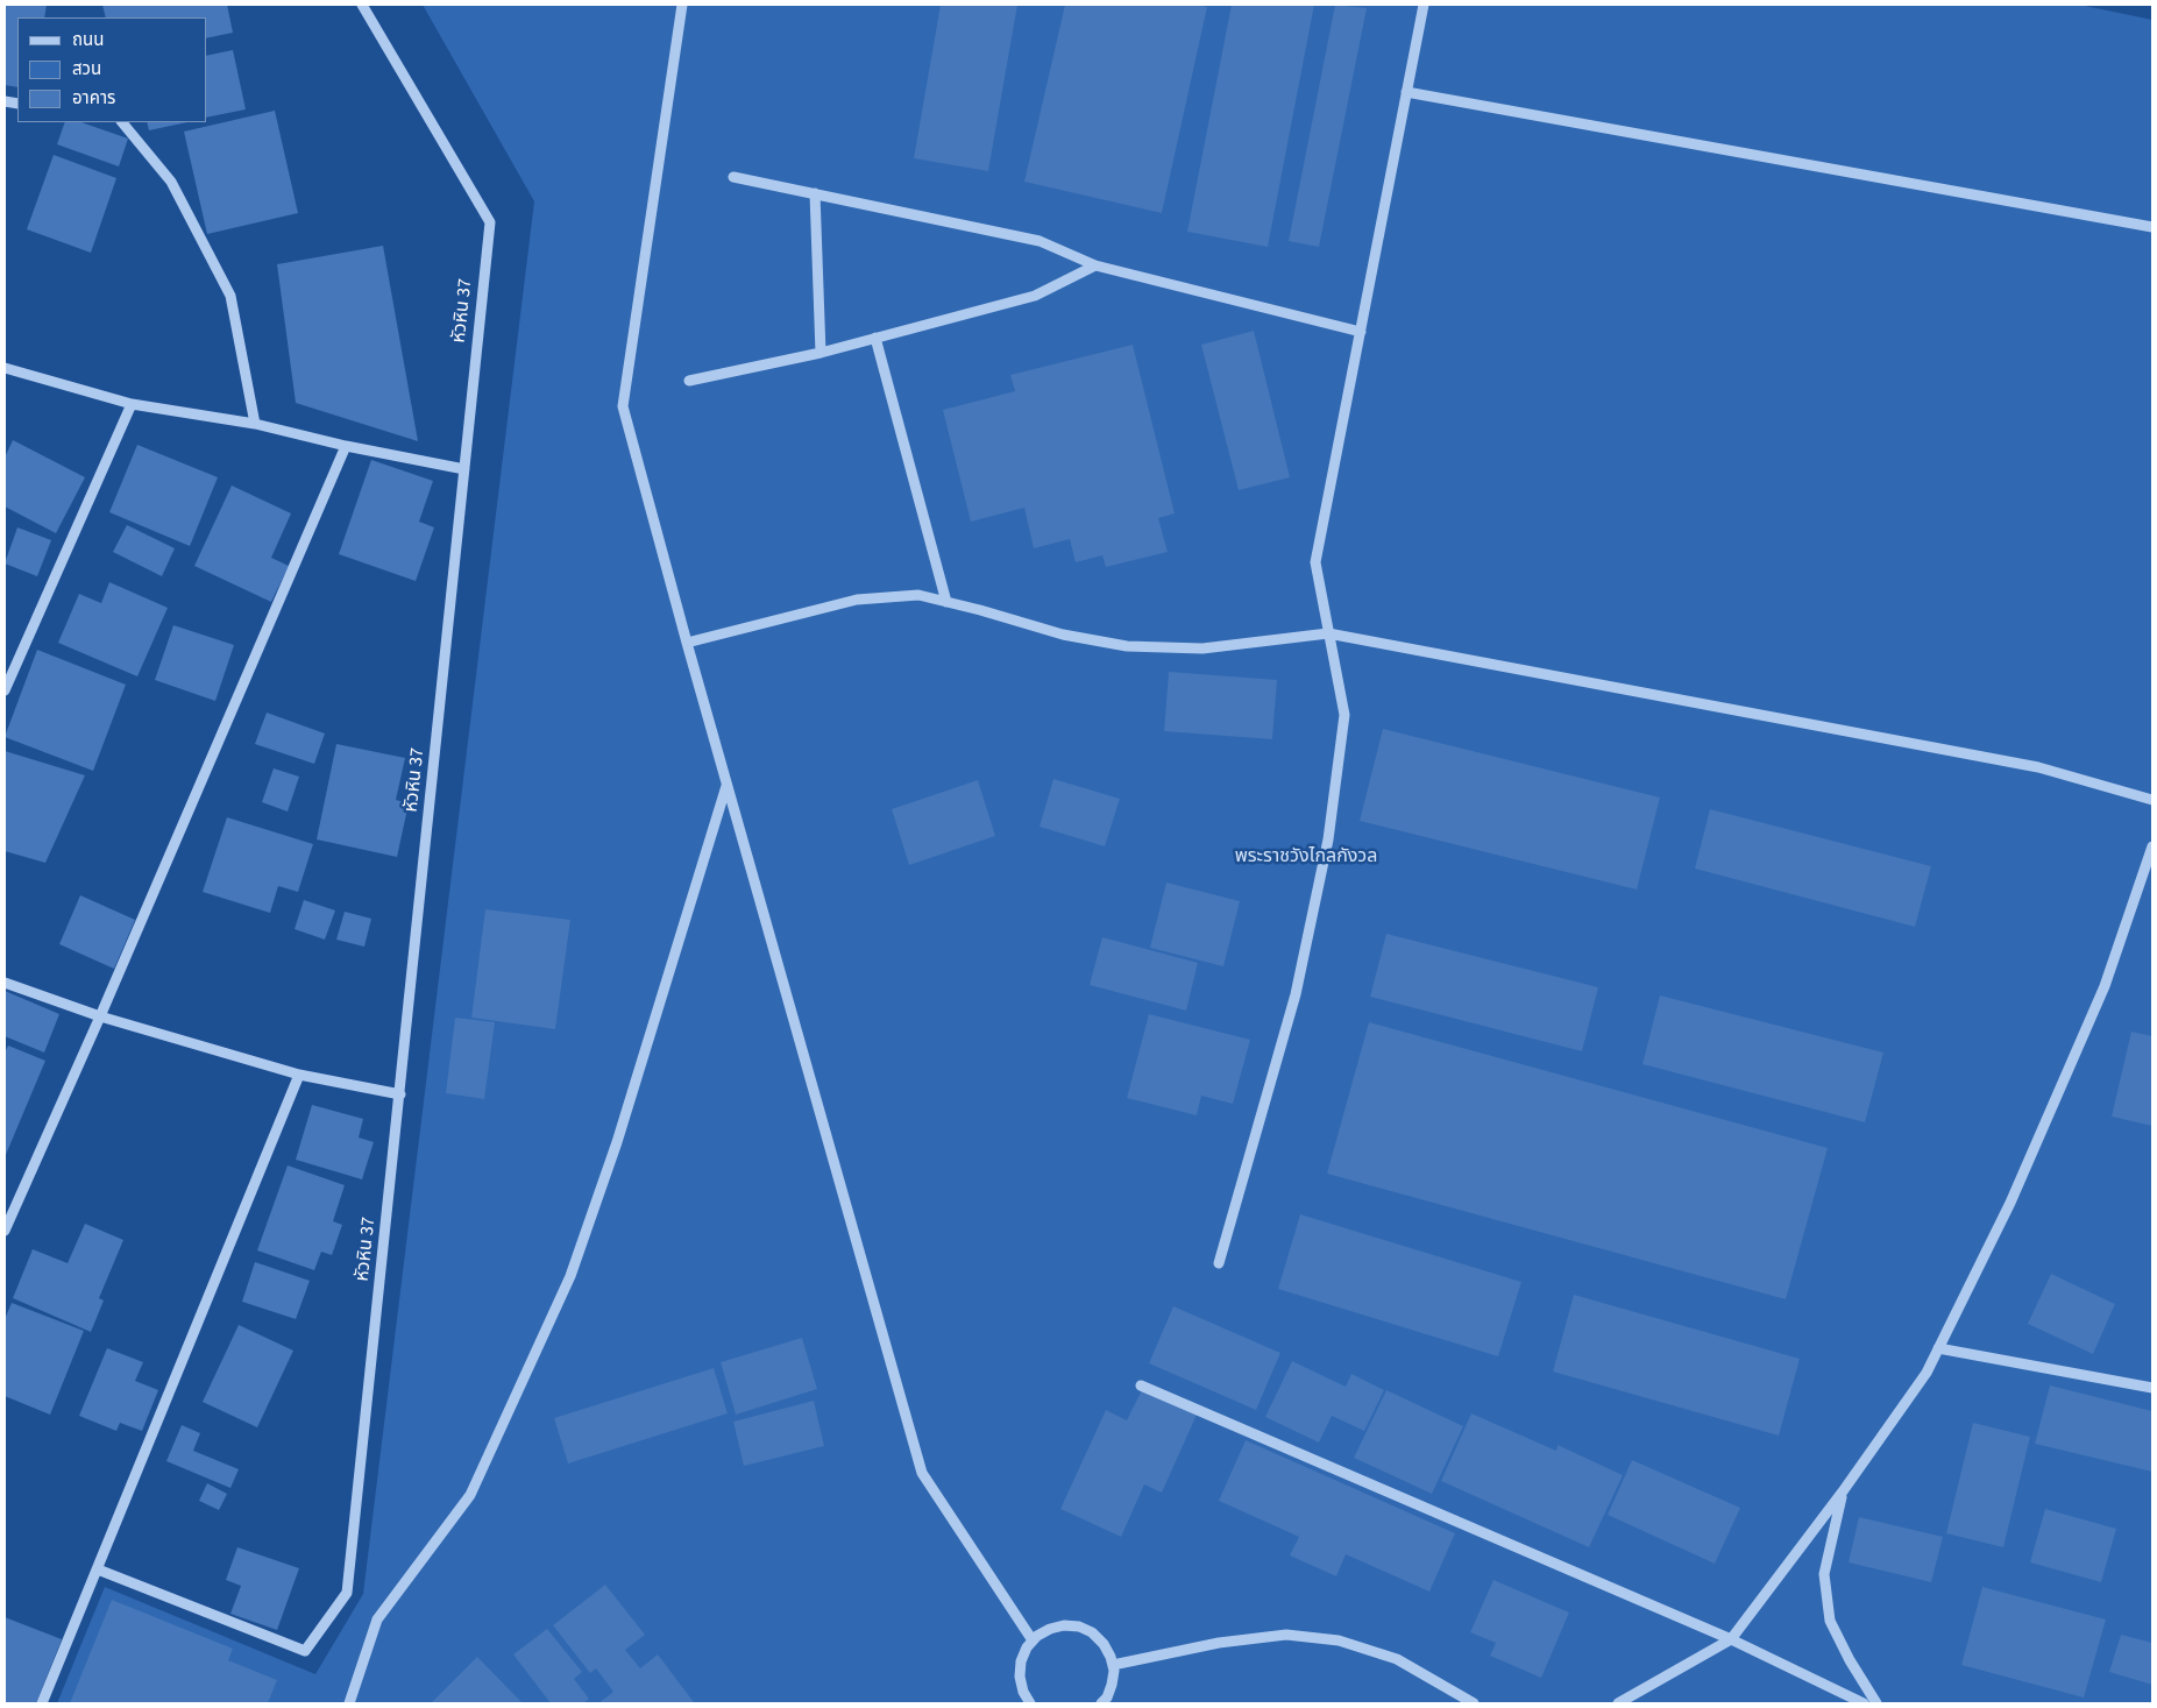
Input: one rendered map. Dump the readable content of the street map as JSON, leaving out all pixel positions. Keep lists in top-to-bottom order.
{
  "streets": {
    "street": ["หัวหิน 37"]
  },
  "parks": ["พระราชวังไกลกังวล"],
  "legend": ["ถนน", "สวน", "อาคาร"]
}
